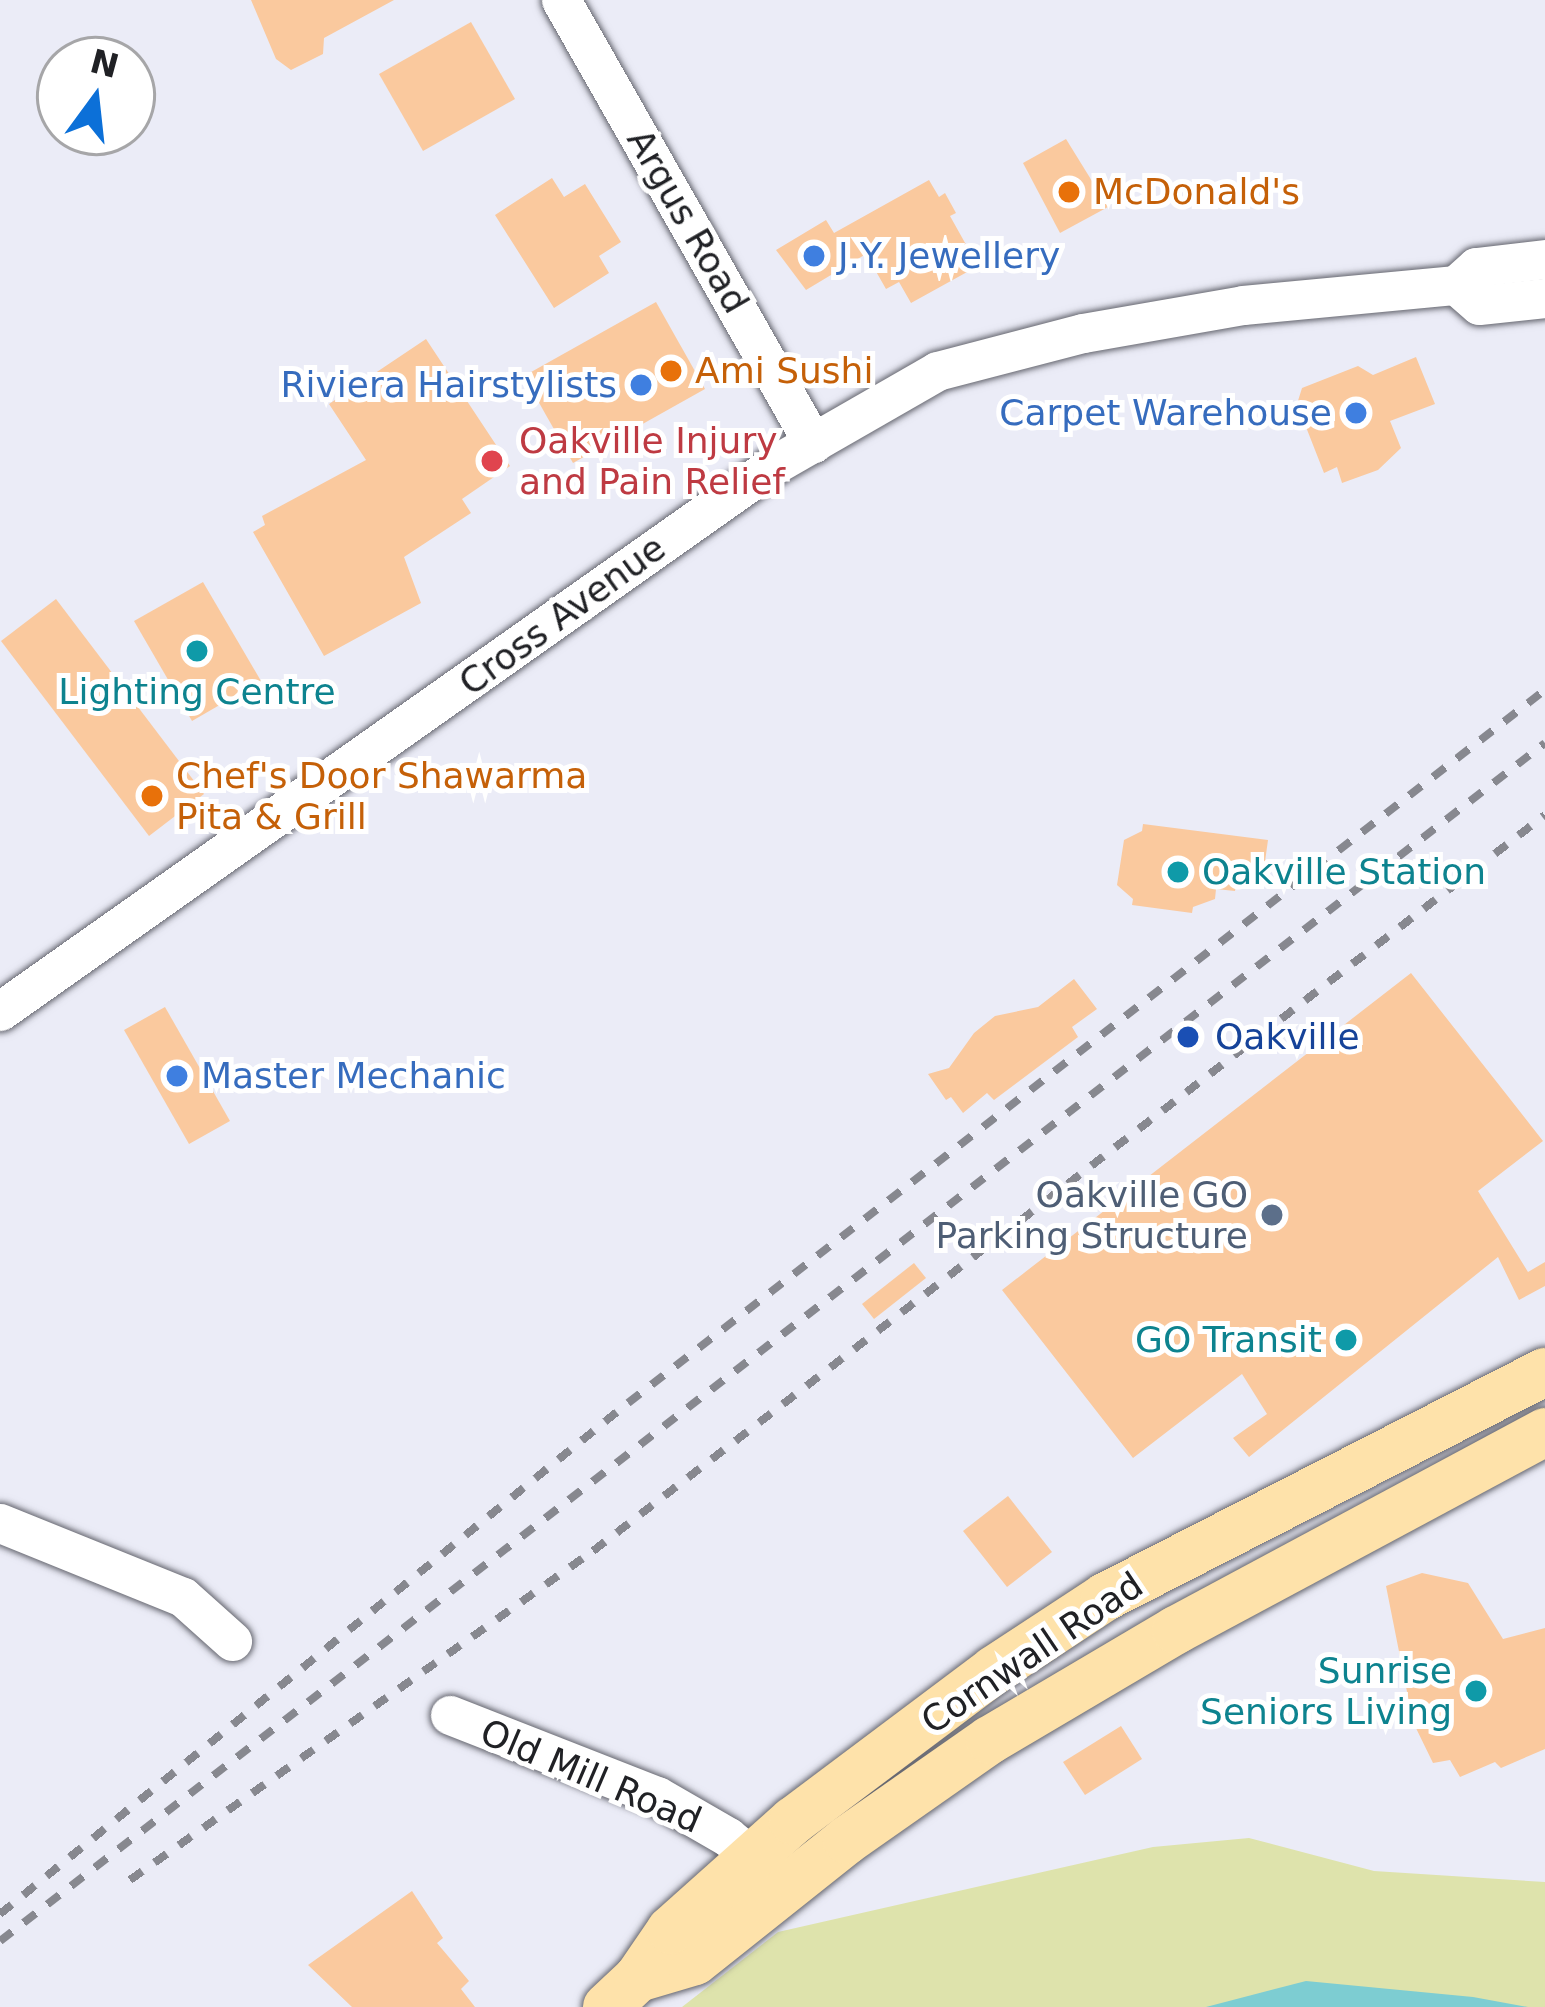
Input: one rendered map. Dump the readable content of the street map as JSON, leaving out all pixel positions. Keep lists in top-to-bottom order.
{
  "streets": {
    "main road": ["Cornwall Road"],
    "street": ["Argus Road", "Cross Avenue", "Old Mill Road"]
  },
  "crossings": [
    ["Argus Road", "Cross Avenue"],
    ["Cornwall Road", "Old Mill Road"]
  ],
  "places": [
    "McDonald's",
    "J.Y. Jewellery",
    "Ami Sushi",
    "Riviera Hairstylists",
    "Carpet Warehouse",
    "Oakville Injury and Pain Relief",
    "Lighting Centre",
    "Chef's Door Shawarma Pita & Grill",
    "Oakville Station",
    "Oakville",
    "Master Mechanic",
    "Oakville GO Parking Structure",
    "GO Transit",
    "Sunrise Seniors Living"
  ],
  "north": "top"
}
